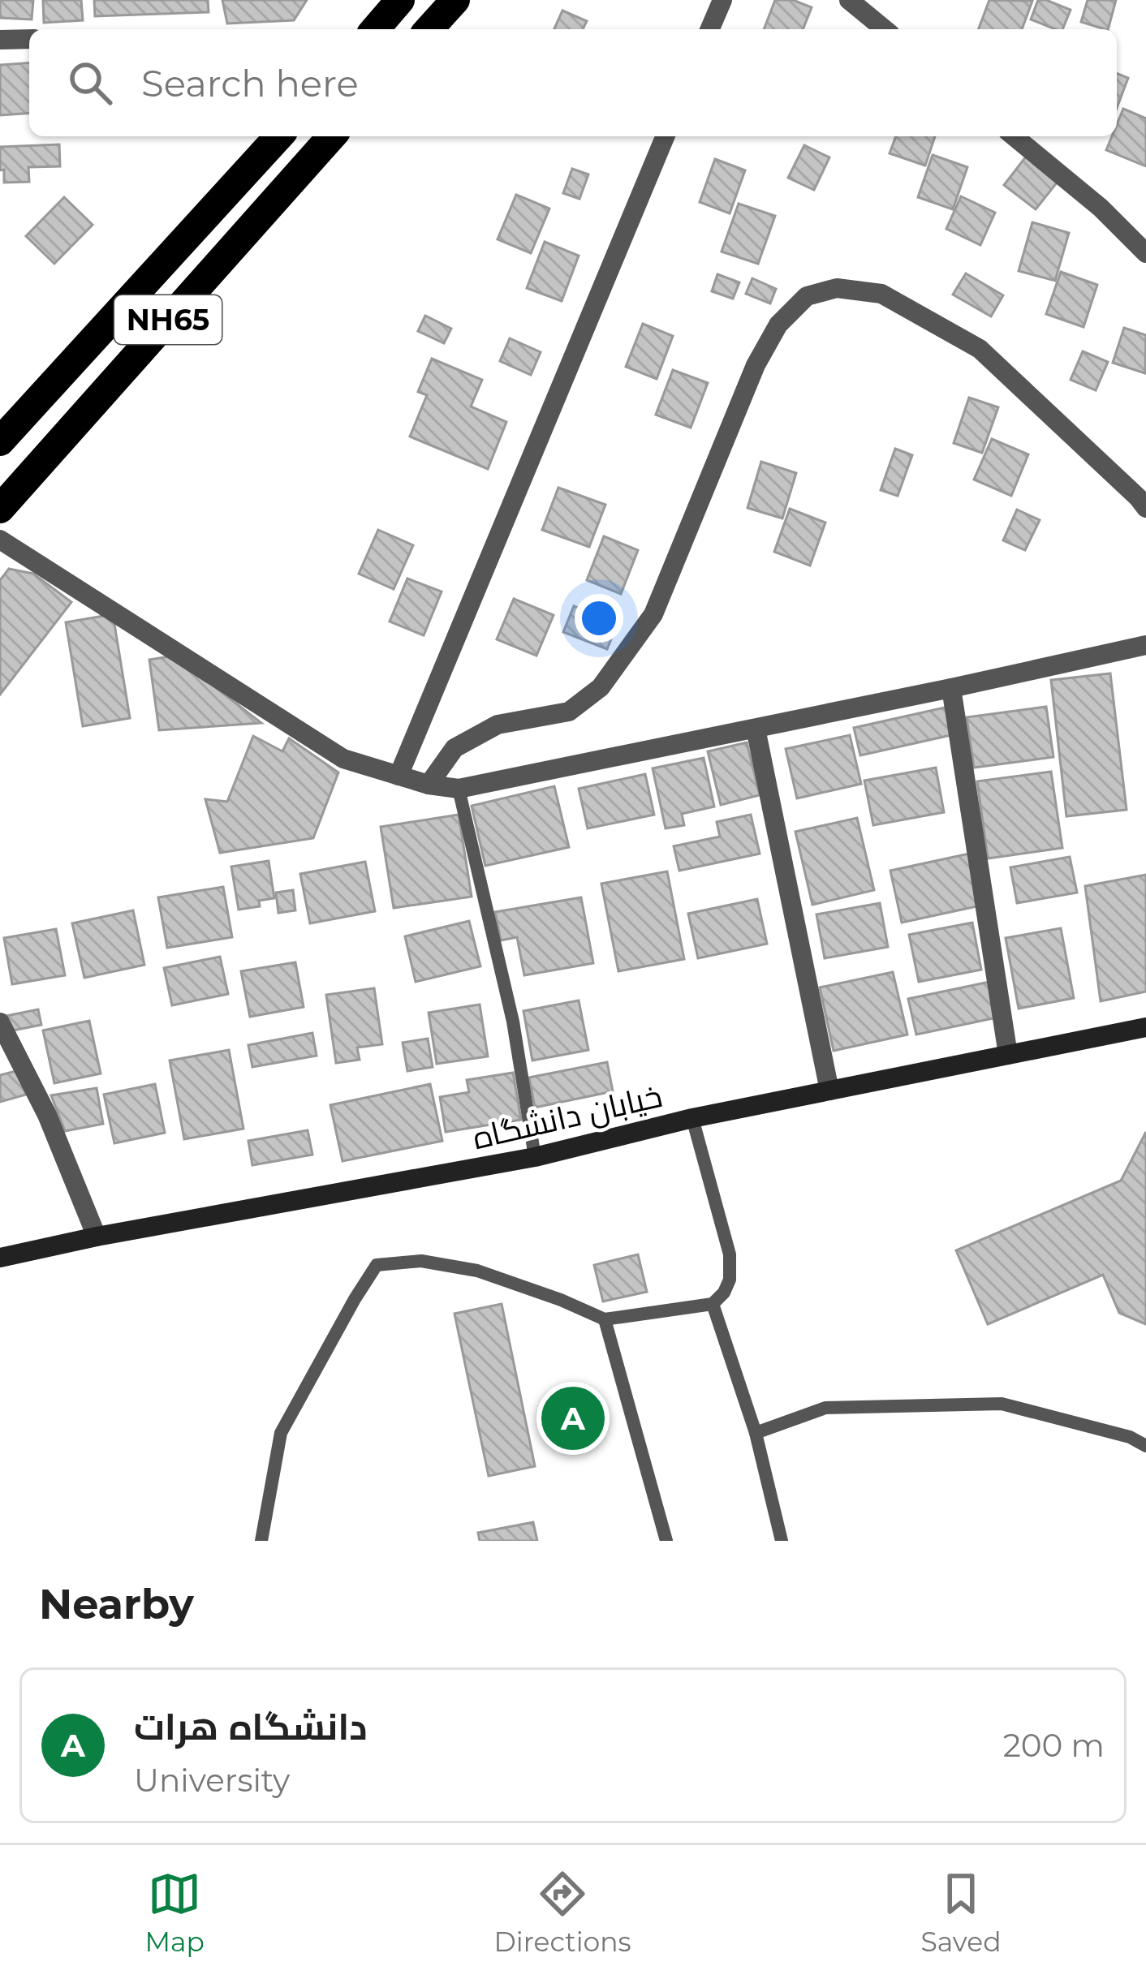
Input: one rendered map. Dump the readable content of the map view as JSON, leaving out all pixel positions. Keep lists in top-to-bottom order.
{
  "streets": {
    "highway": ["NH65"],
    "street": ["خیابان دانشگاه"]
  },
  "page": {
    "search": "Search here",
    "pins": "A",
    "heading": "Nearby",
    "list": [
      {
        "mark": "A",
        "name": "دانشگاه هرات",
        "note": "University",
        "value": "200 m"
      }
    ],
    "nav": ["Map", "Directions", "Saved"]
  }
}
